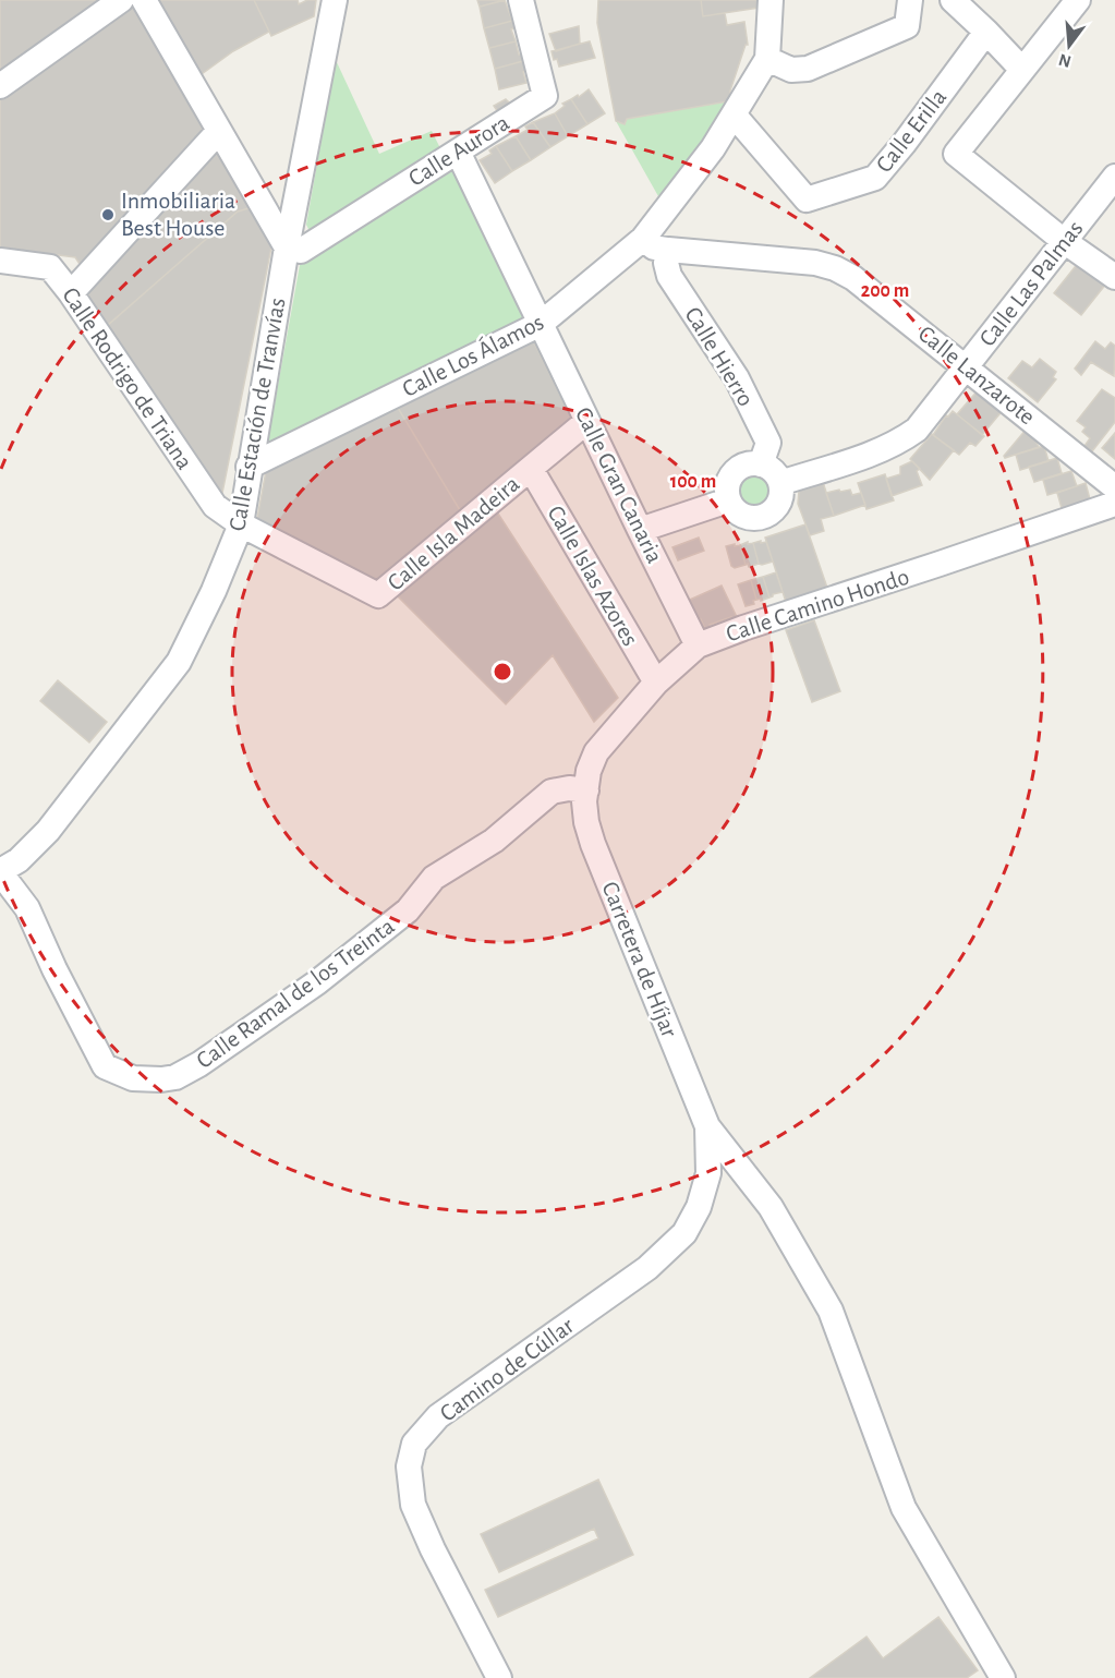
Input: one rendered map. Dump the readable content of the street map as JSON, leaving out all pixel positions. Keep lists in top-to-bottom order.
{
  "streets": {
    "street": [
      "Calle Erilla",
      "Calle Aurora",
      "Calle Las Palmas",
      "Calle Los Álamos",
      "Calle Hierro",
      "Calle Lanzarote",
      "Calle Rodrigo de Triana",
      "Calle Estación de Tranvías",
      "Calle Gran Canaria",
      "Calle Isla Madeira",
      "Calle Islas Azores",
      "Calle Camino Hondo",
      "Carretera de Híjar",
      "Calle Ramal de los Treinta",
      "Camino de Cúllar"
    ]
  },
  "crossings": [
    ["Calle Erilla", "Calle Los Álamos"],
    ["Calle Aurora", "Calle Estación de Tranvías"],
    ["Calle Aurora", "Calle Gran Canaria"],
    ["Calle Las Palmas", "Calle Hierro"],
    ["Calle Las Palmas", "Calle Lanzarote"],
    ["Calle Los Álamos", "Calle Lanzarote"],
    ["Calle Los Álamos", "Calle Estación de Tranvías"],
    ["Calle Los Álamos", "Calle Gran Canaria"],
    ["Calle Hierro", "Calle Lanzarote"],
    ["Calle Rodrigo de Triana", "Calle Estación de Tranvías"],
    ["Calle Rodrigo de Triana", "Calle Isla Madeira"],
    ["Calle Estación de Tranvías", "Calle Isla Madeira"],
    ["Calle Estación de Tranvías", "Calle Ramal de los Treinta"],
    ["Calle Gran Canaria", "Calle Isla Madeira"],
    ["Calle Gran Canaria", "Calle Camino Hondo"],
    ["Calle Isla Madeira", "Calle Islas Azores"],
    ["Calle Islas Azores", "Calle Camino Hondo"],
    ["Calle Camino Hondo", "Carretera de Híjar"],
    ["Calle Camino Hondo", "Calle Ramal de los Treinta"],
    ["Carretera de Híjar", "Calle Ramal de los Treinta"],
    ["Carretera de Híjar", "Camino de Cúllar"]
  ],
  "places": ["Inmobiliaria Best House"],
  "north": "bottom",
  "rings": ["200 m", "100 m"]
}
